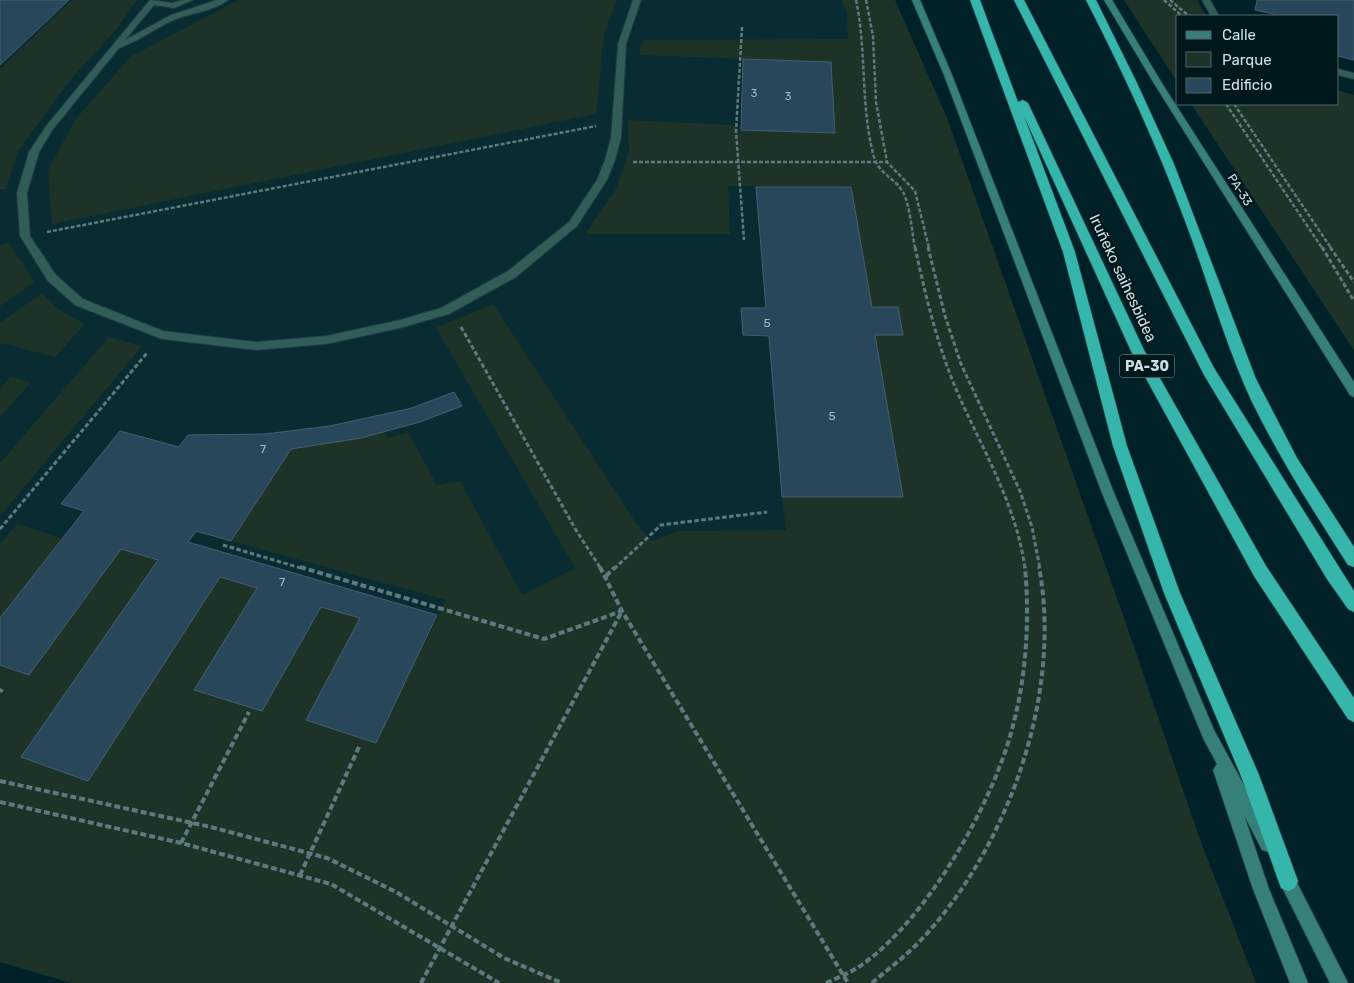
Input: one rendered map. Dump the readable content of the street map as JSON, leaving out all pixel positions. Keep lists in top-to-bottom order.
{
  "streets": {
    "highway": ["Iruñeko saihesbidea", "PA-30"],
    "street": ["PA-33"]
  },
  "house_numbers": [
    "3",
    "3",
    "5",
    "5",
    "7",
    "7"
  ],
  "legend": ["Calle", "Parque", "Edificio"]
}
